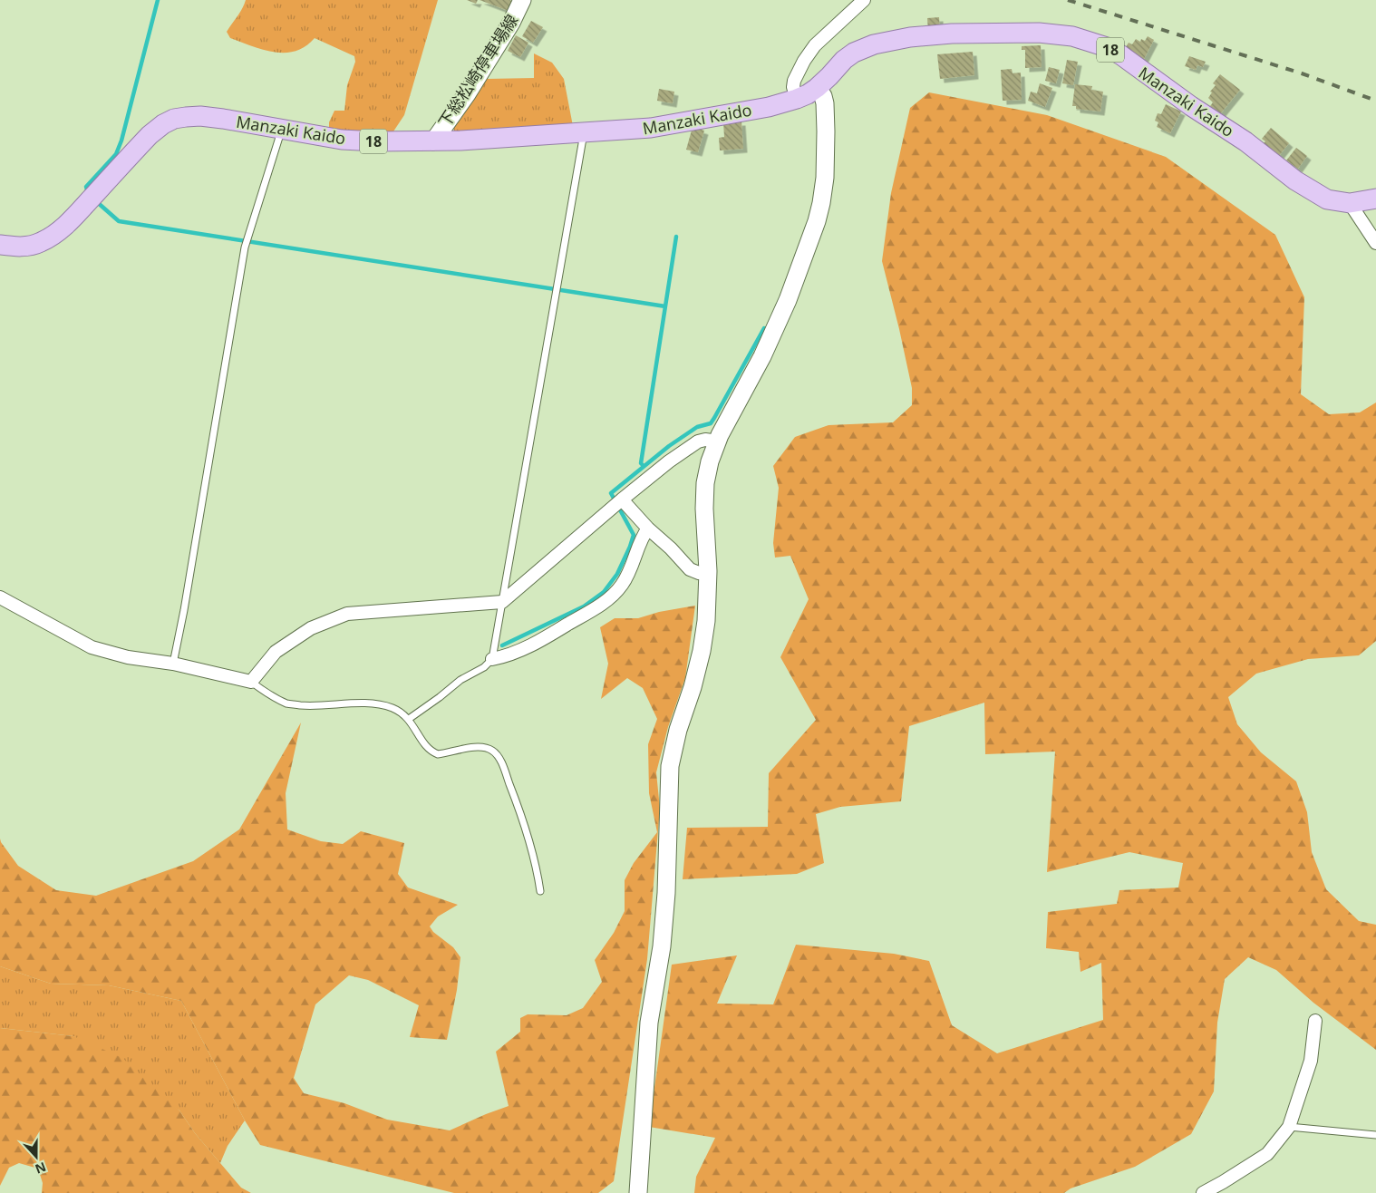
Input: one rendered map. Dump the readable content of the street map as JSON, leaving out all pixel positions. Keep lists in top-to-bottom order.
{
  "streets": {
    "main road": ["18", "Manzaki Kaido"],
    "street": ["下総松崎停車場線"]
  },
  "crossings": [
    ["下総松崎停車場線", "Manzaki Kaido"]
  ],
  "north": "bottom"
}
